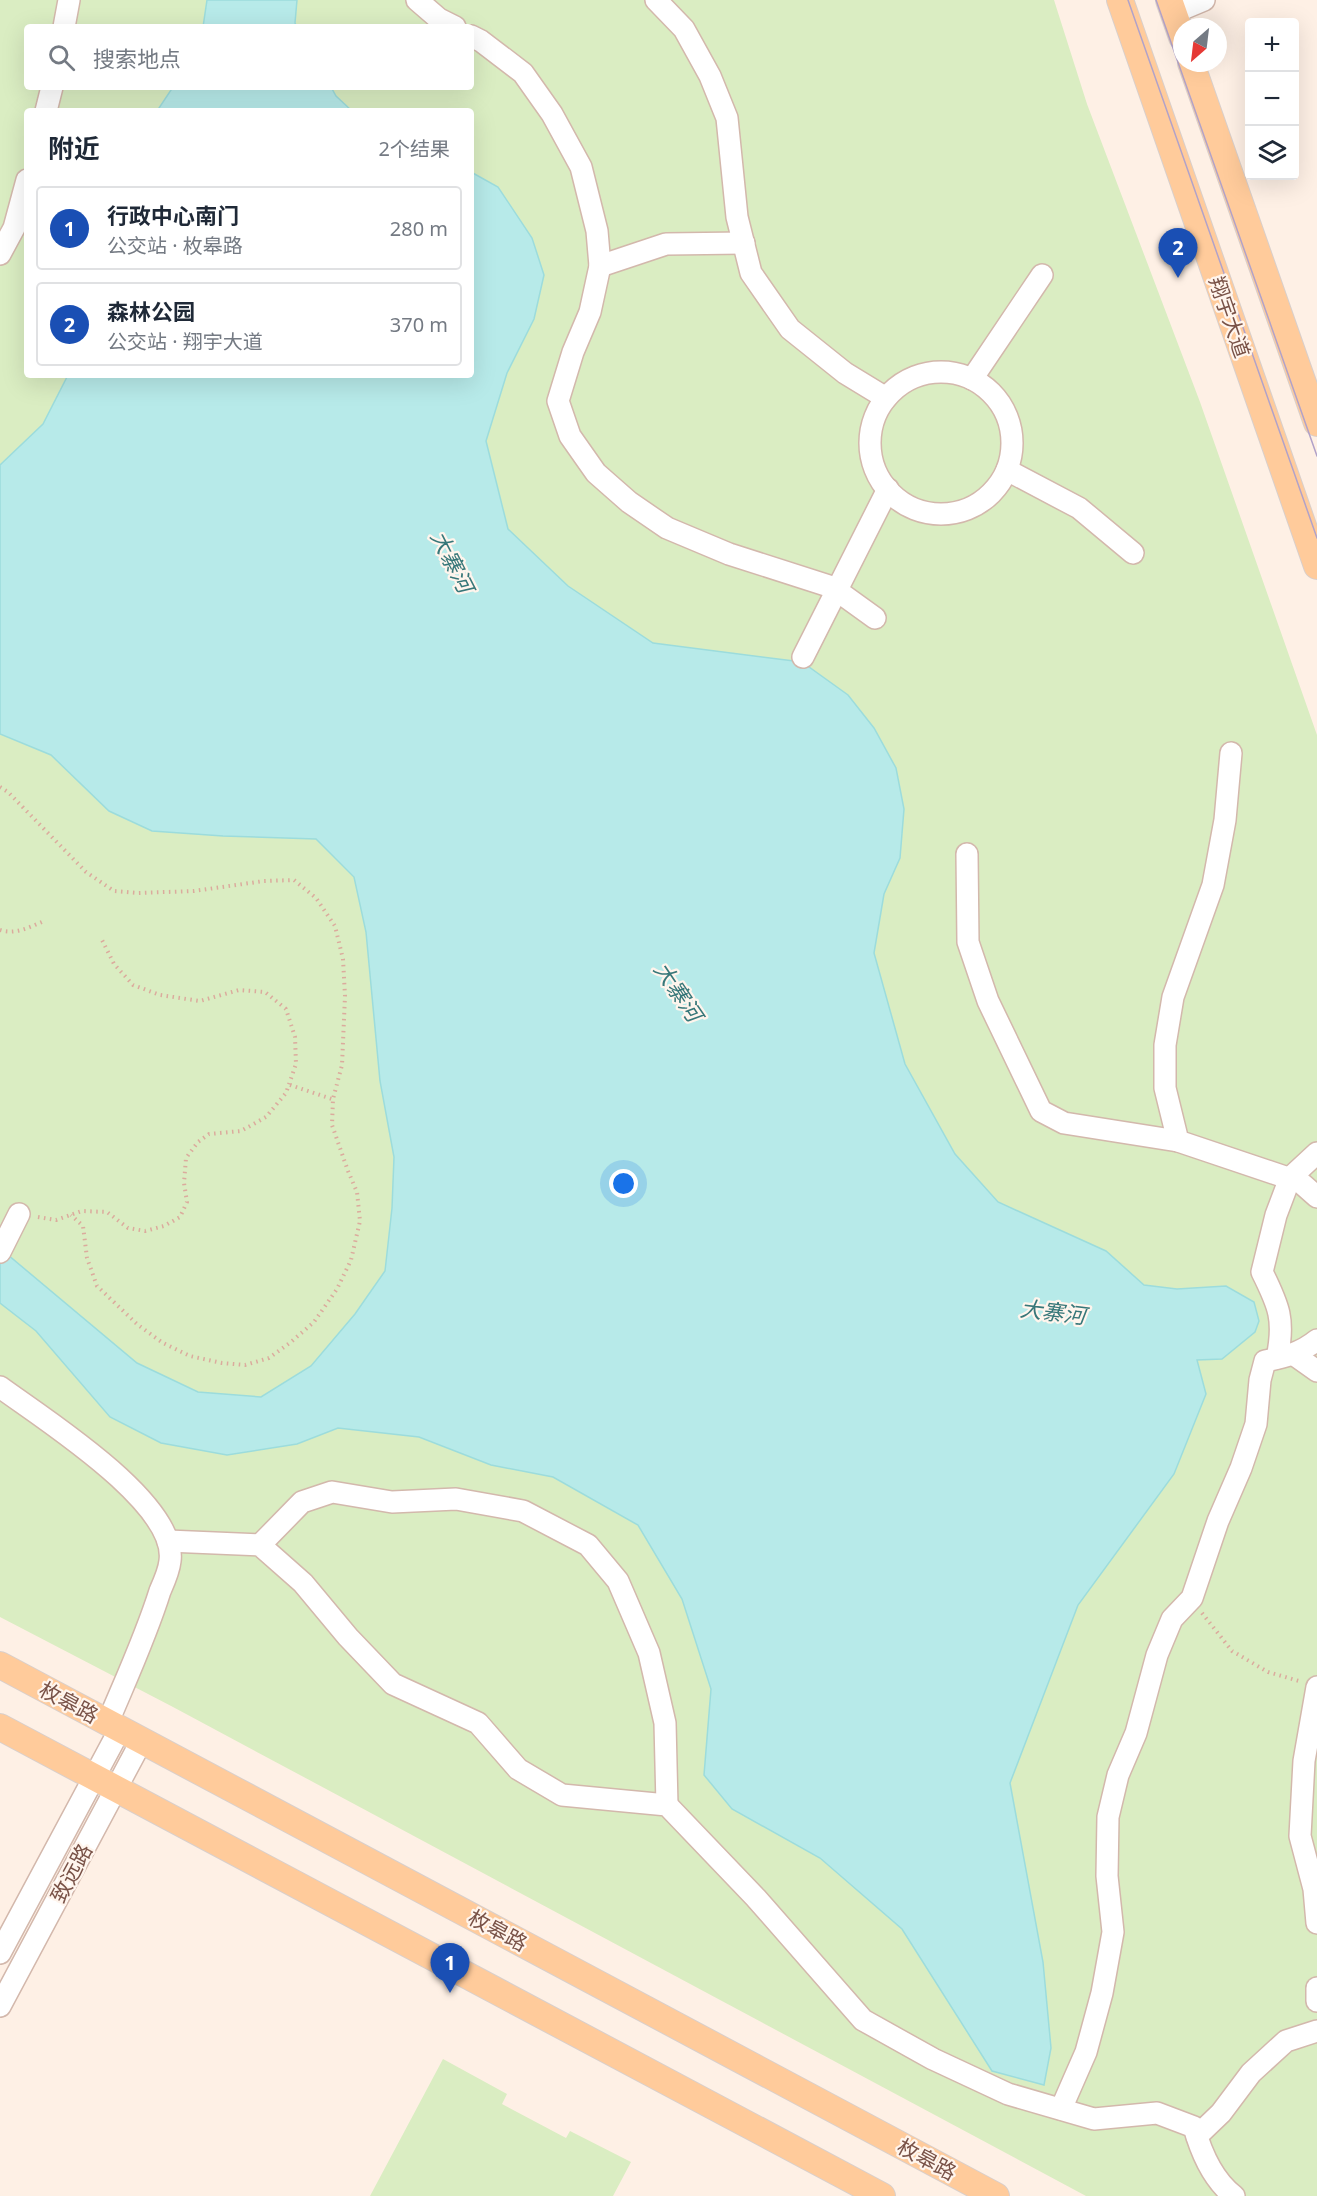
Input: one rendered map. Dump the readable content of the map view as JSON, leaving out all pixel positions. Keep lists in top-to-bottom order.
{
  "streets": {
    "main road": ["翔宇大道", "枚皋路"],
    "street": ["致远路"]
  },
  "crossings": [
    ["枚皋路", "致远路"]
  ],
  "water": ["大寨河"],
  "north": "bottom left",
  "page": {
    "map_buttons": ["+", "−"],
    "search": "搜索地点",
    "heading": ["附近", "2个结果"],
    "list": [
      {
        "mark": "1",
        "name": "行政中心南门",
        "note": "公交站 · 枚皋路",
        "value": "280 m"
      },
      {
        "mark": "2",
        "name": "森林公园",
        "note": "公交站 · 翔宇大道",
        "value": "370 m"
      }
    ],
    "pins": ["2", "1"]
  }
}
